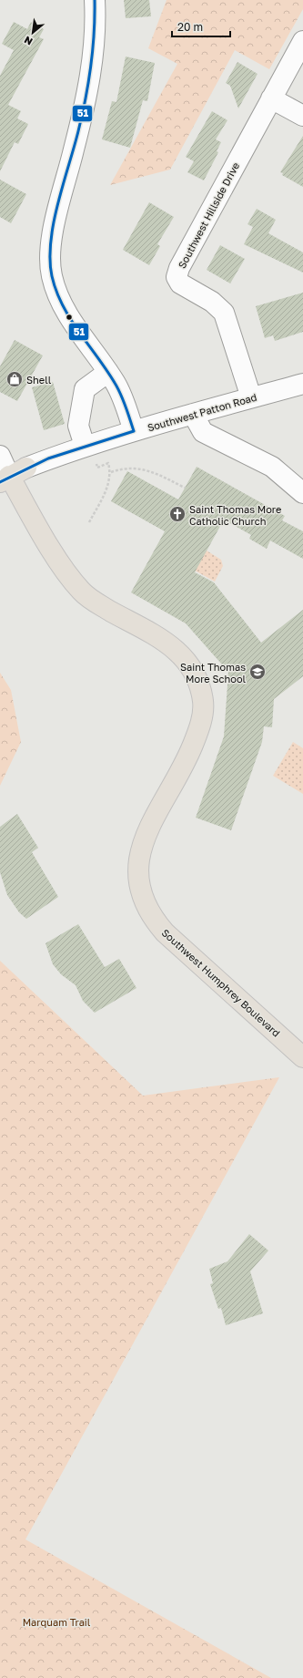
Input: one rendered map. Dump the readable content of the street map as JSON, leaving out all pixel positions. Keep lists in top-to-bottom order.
{
  "streets": {
    "main road": ["Southwest Humphrey Boulevard"],
    "street": ["Southwest Hillside Drive", "Southwest Patton Road"]
  },
  "crossings": [
    ["Southwest Hillside Drive", "Southwest Patton Road"],
    ["Southwest Patton Road", "Southwest Humphrey Boulevard"]
  ],
  "parks": ["Marquam Trail"],
  "places": {
    "shop": ["Shell"],
    "church": ["Saint Thomas More Catholic Church"],
    "school or university": ["Saint Thomas More School"]
  },
  "lines": ["transit line 51"],
  "scale_bar": "20 m",
  "north": "bottom left"
}
